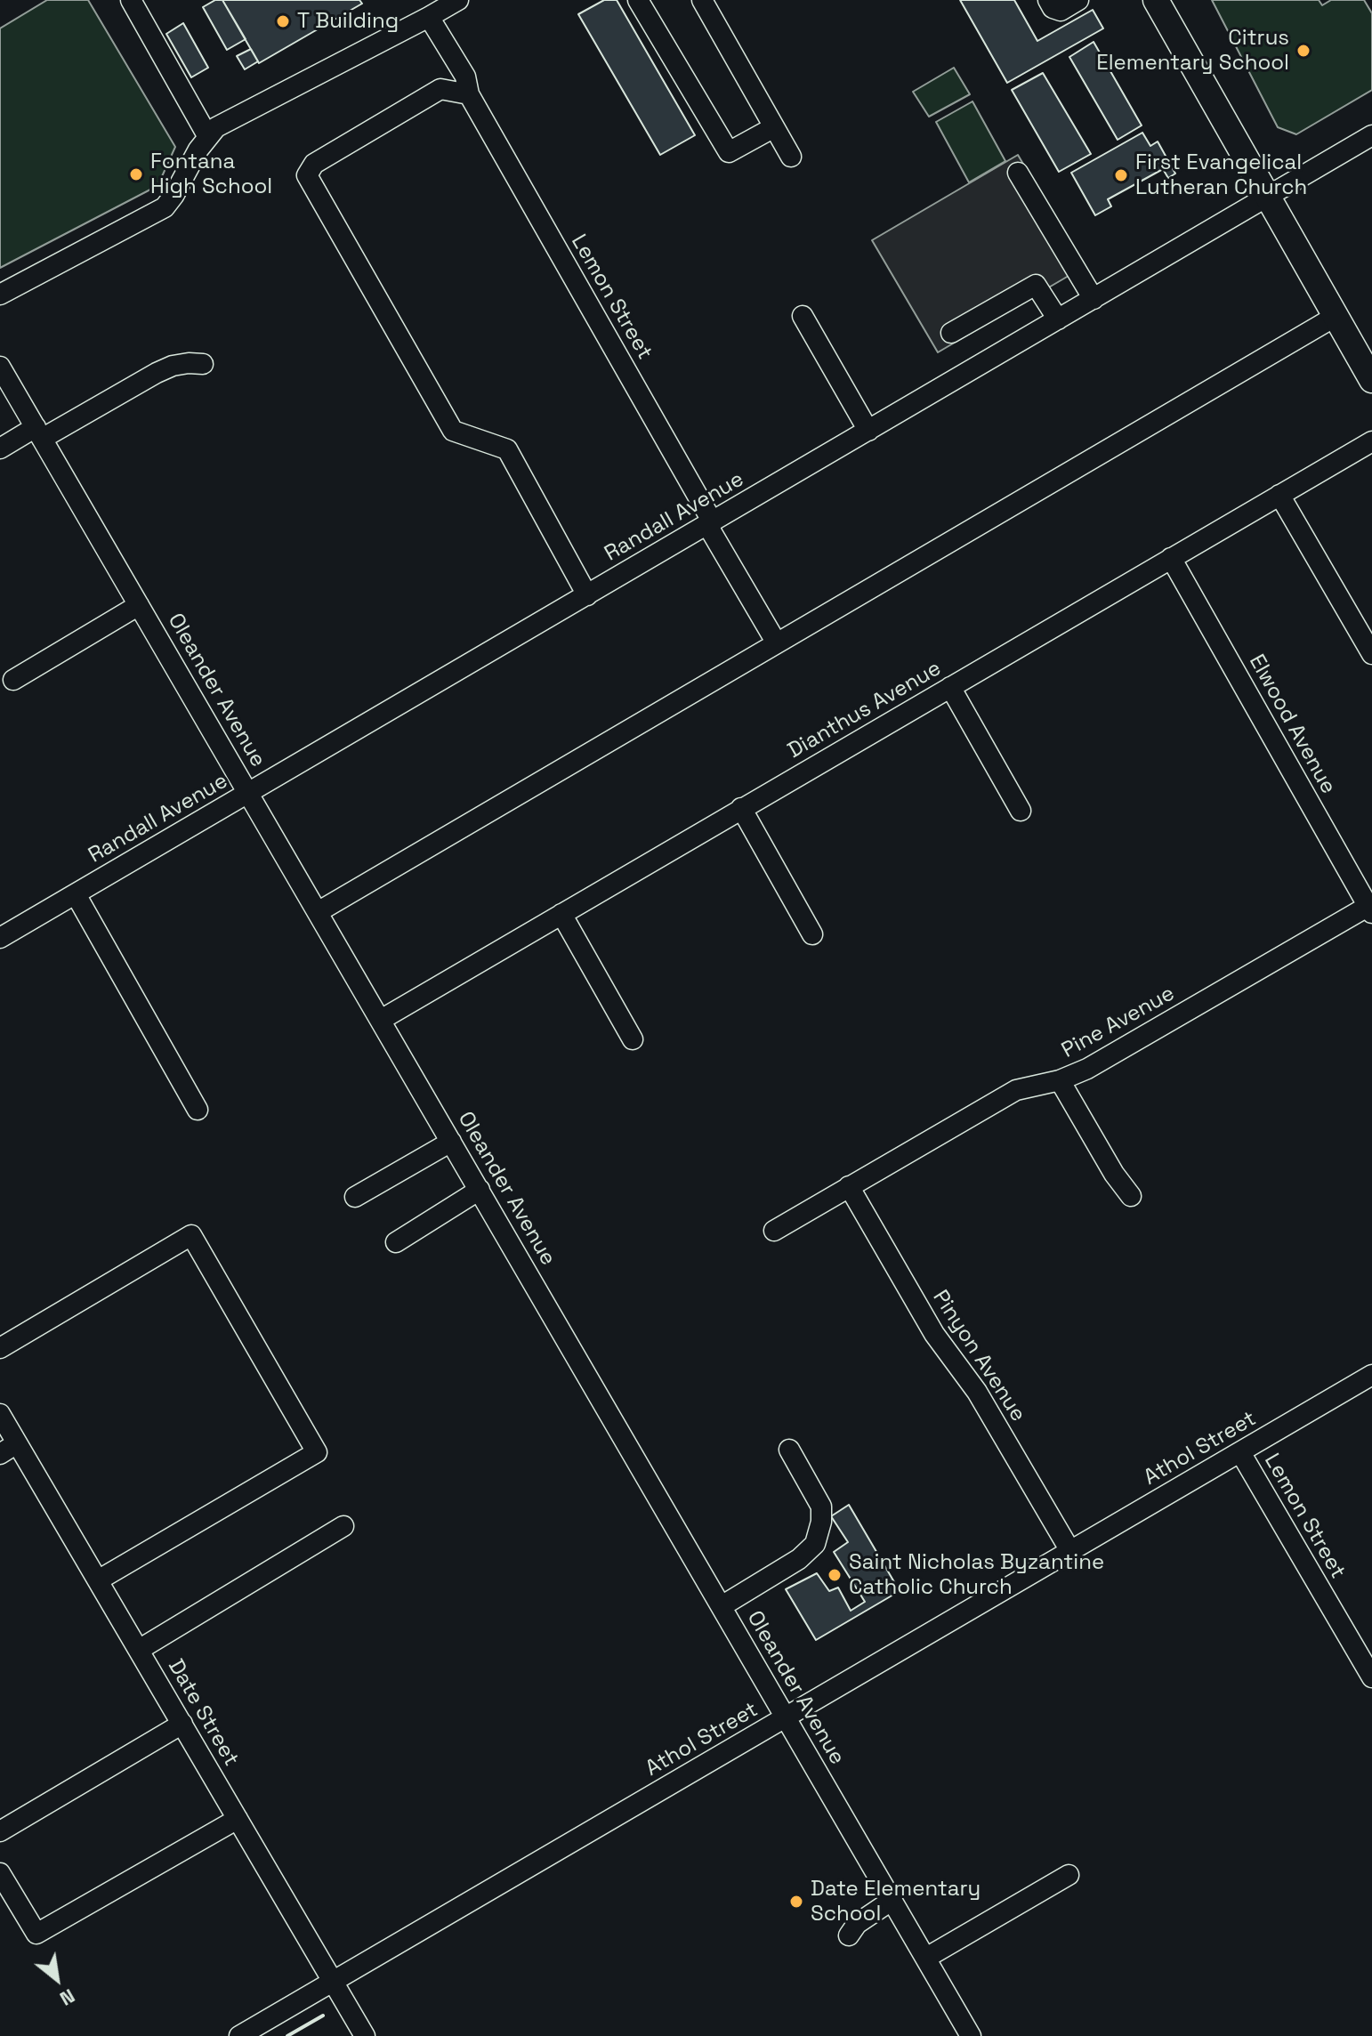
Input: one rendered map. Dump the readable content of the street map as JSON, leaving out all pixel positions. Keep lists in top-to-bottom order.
{
  "streets": {
    "street": [
      "Lemon Street",
      "Randall Avenue",
      "Oleander Avenue",
      "Dianthus Avenue",
      "Elwood Avenue",
      "Pine Avenue",
      "Pinyon Avenue",
      "Athol Street",
      "Date Street"
    ]
  },
  "crossings": [
    ["Lemon Street", "Randall Avenue"],
    ["Lemon Street", "Athol Street"],
    ["Randall Avenue", "Oleander Avenue"],
    ["Oleander Avenue", "Dianthus Avenue"],
    ["Oleander Avenue", "Athol Street"],
    ["Dianthus Avenue", "Elwood Avenue"],
    ["Elwood Avenue", "Pine Avenue"],
    ["Pine Avenue", "Pinyon Avenue"],
    ["Pinyon Avenue", "Athol Street"],
    ["Athol Street", "Date Street"]
  ],
  "places": [
    "T Building",
    "Citrus Elementary School",
    "Fontana High School",
    "First Evangelical Lutheran Church",
    "Saint Nicholas Byzantine Catholic Church",
    "Date Elementary School"
  ],
  "north": "bottom right"
}
